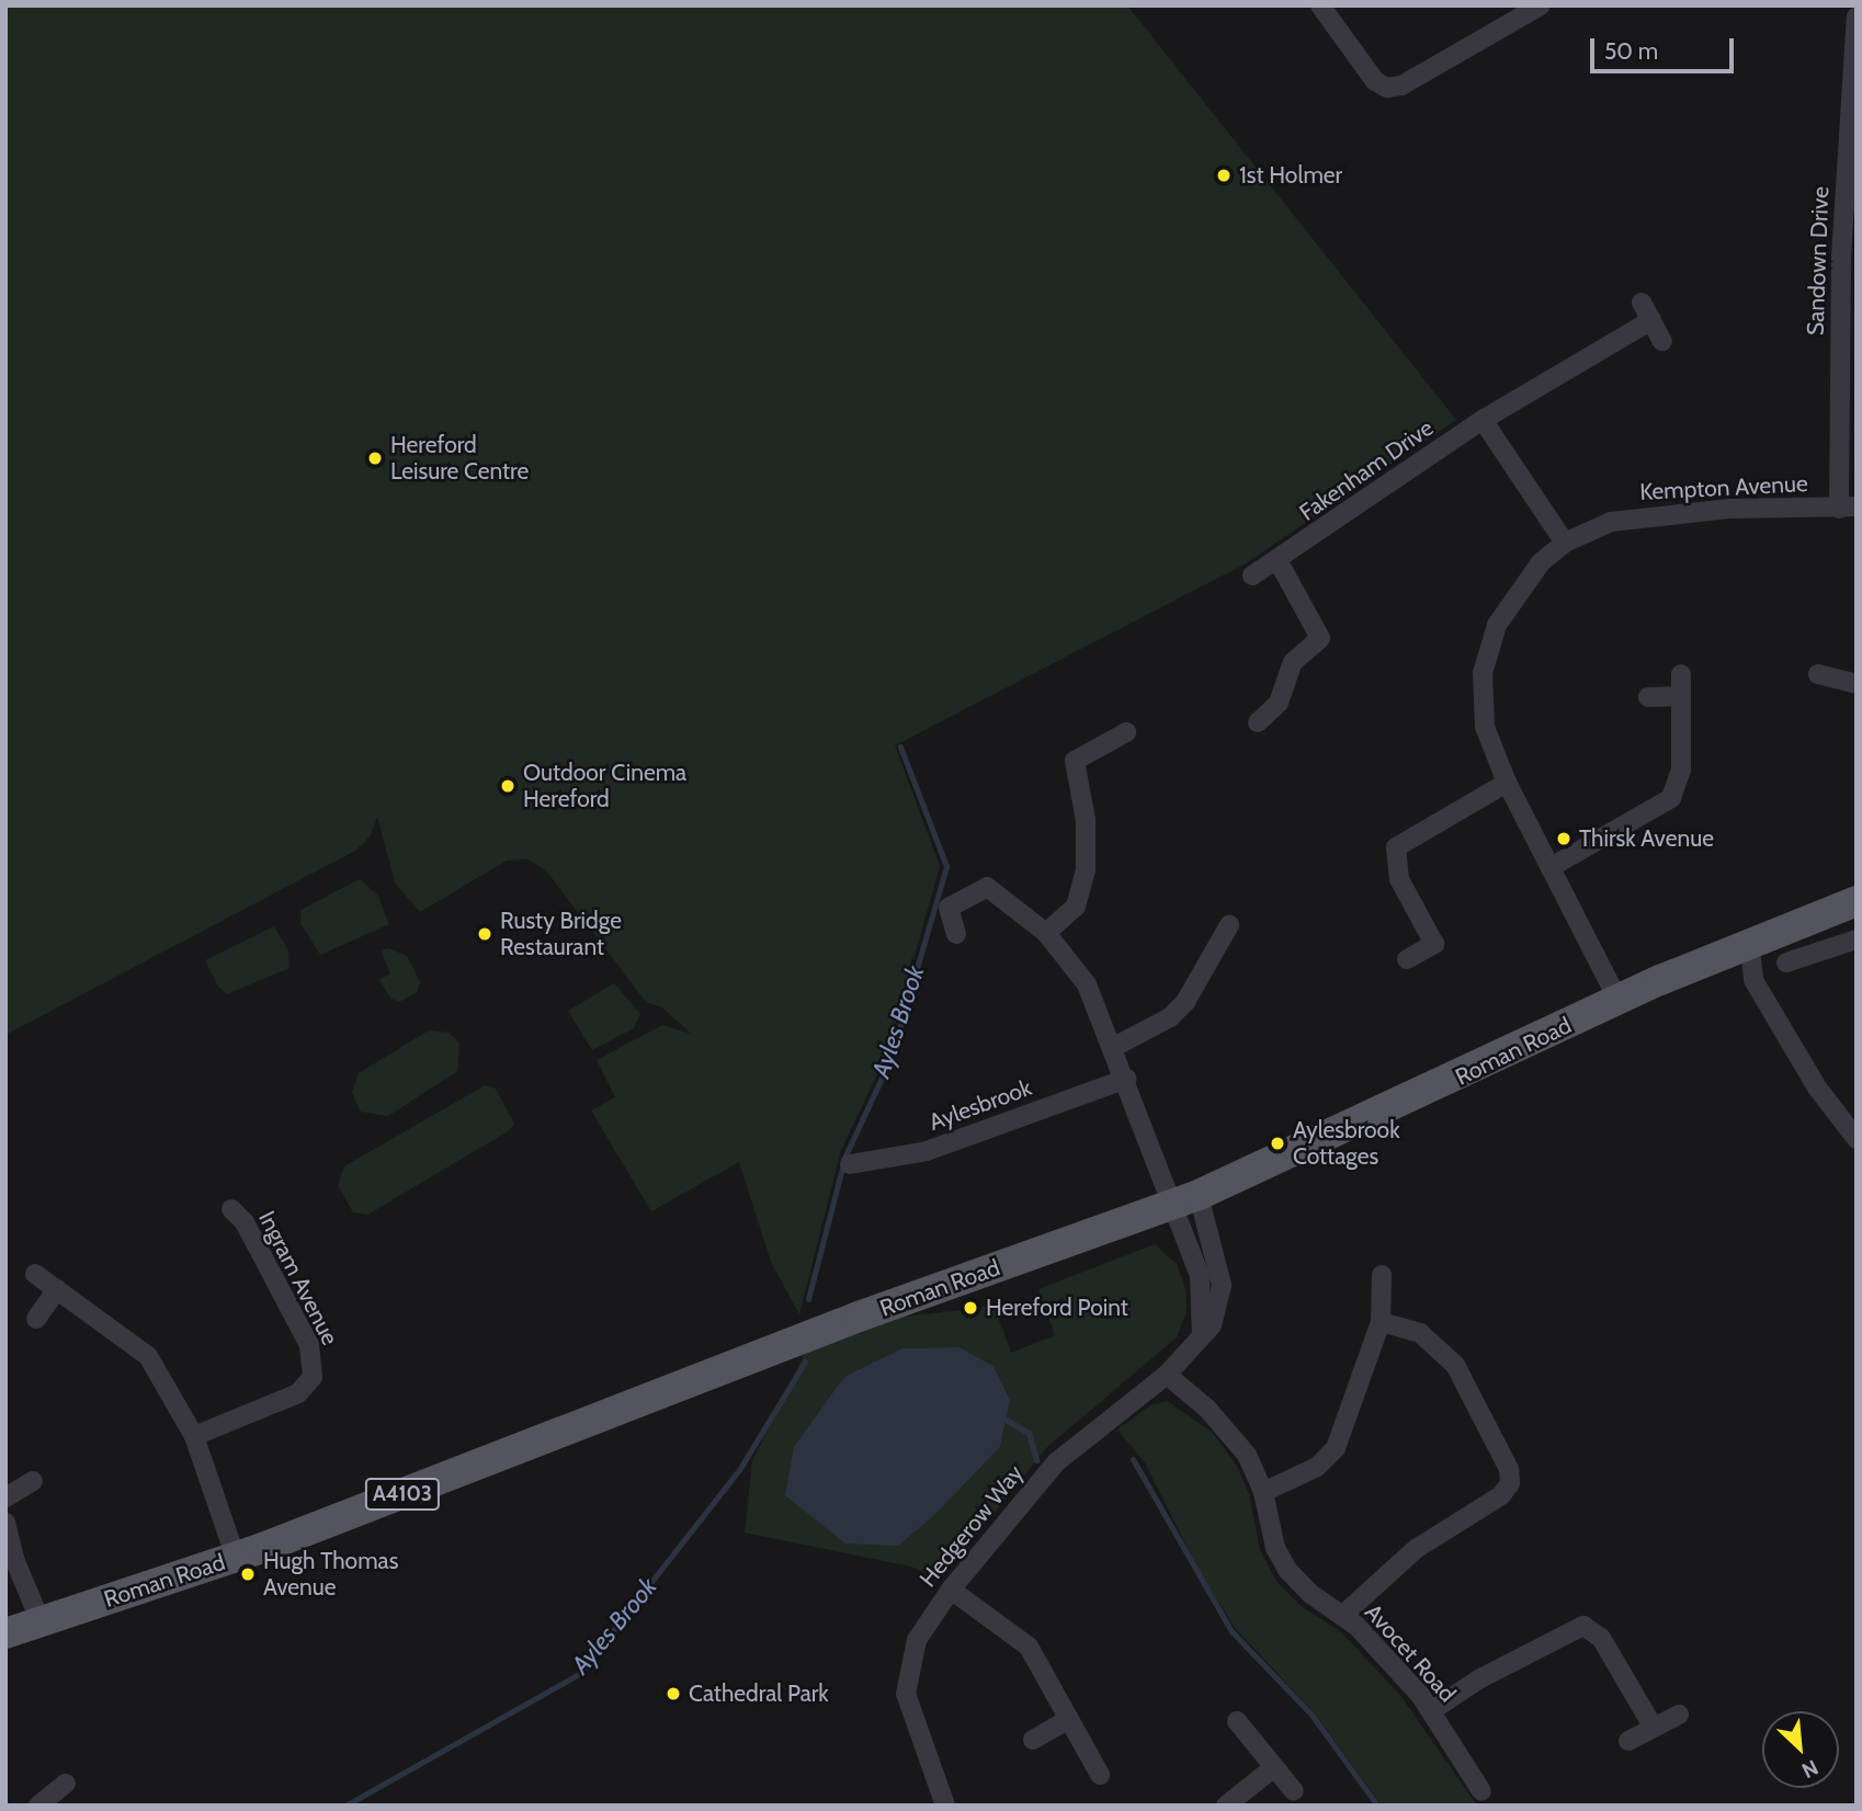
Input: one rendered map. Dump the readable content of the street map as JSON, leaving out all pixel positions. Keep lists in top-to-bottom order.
{
  "streets": {
    "main road": ["Roman Road", "A4103"],
    "street": [
      "Sandown Drive",
      "Fakenham Drive",
      "Kempton Avenue",
      "Aylesbrook",
      "Ingram Avenue",
      "Hedgerow Way",
      "Avocet Road"
    ]
  },
  "crossings": [
    ["Sandown Drive", "Kempton Avenue"],
    ["Kempton Avenue", "Roman Road"],
    ["Roman Road", "Hedgerow Way"],
    ["Hedgerow Way", "Avocet Road"]
  ],
  "water": ["Ayles Brook"],
  "places": [
    "1st Holmer",
    "Hereford Leisure Centre",
    "Outdoor Cinema Hereford",
    "Thirsk Avenue",
    "Rusty Bridge Restaurant",
    "Aylesbrook Cottages",
    "Hereford Point",
    "Hugh Thomas Avenue",
    "Cathedral Park"
  ],
  "scale_bar": "50 m",
  "north": "bottom right"
}
